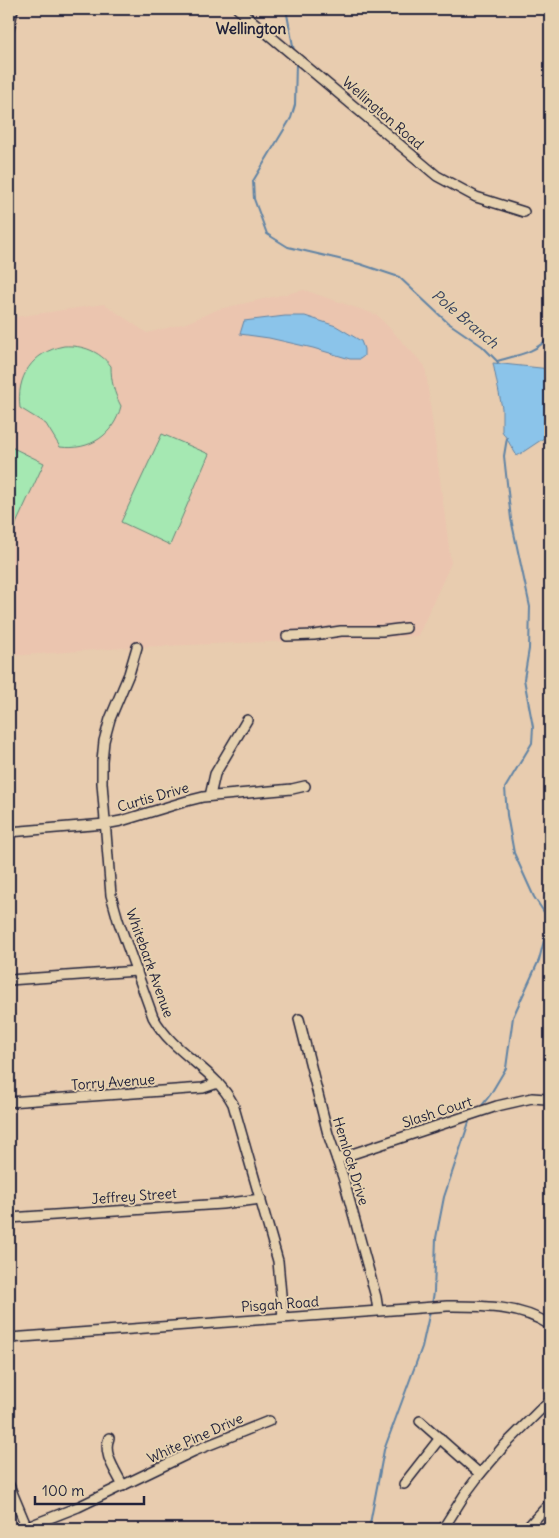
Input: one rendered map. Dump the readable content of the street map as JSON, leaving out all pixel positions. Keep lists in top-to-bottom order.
{
  "streets": {
    "street": [
      "Wellington Road",
      "Curtis Drive",
      "Whitebark Avenue",
      "Torry Avenue",
      "Slash Court",
      "Hemlock Drive",
      "Jeffrey Street",
      "Pisgah Road",
      "White Pine Drive"
    ]
  },
  "crossings": [
    ["Curtis Drive", "Whitebark Avenue"],
    ["Whitebark Avenue", "Torry Avenue"],
    ["Whitebark Avenue", "Jeffrey Street"],
    ["Whitebark Avenue", "Pisgah Road"],
    ["Slash Court", "Hemlock Drive"],
    ["Hemlock Drive", "Pisgah Road"]
  ],
  "districts": ["Wellington"],
  "water": ["Pole Branch"],
  "scale_bar": "100 m"
}
